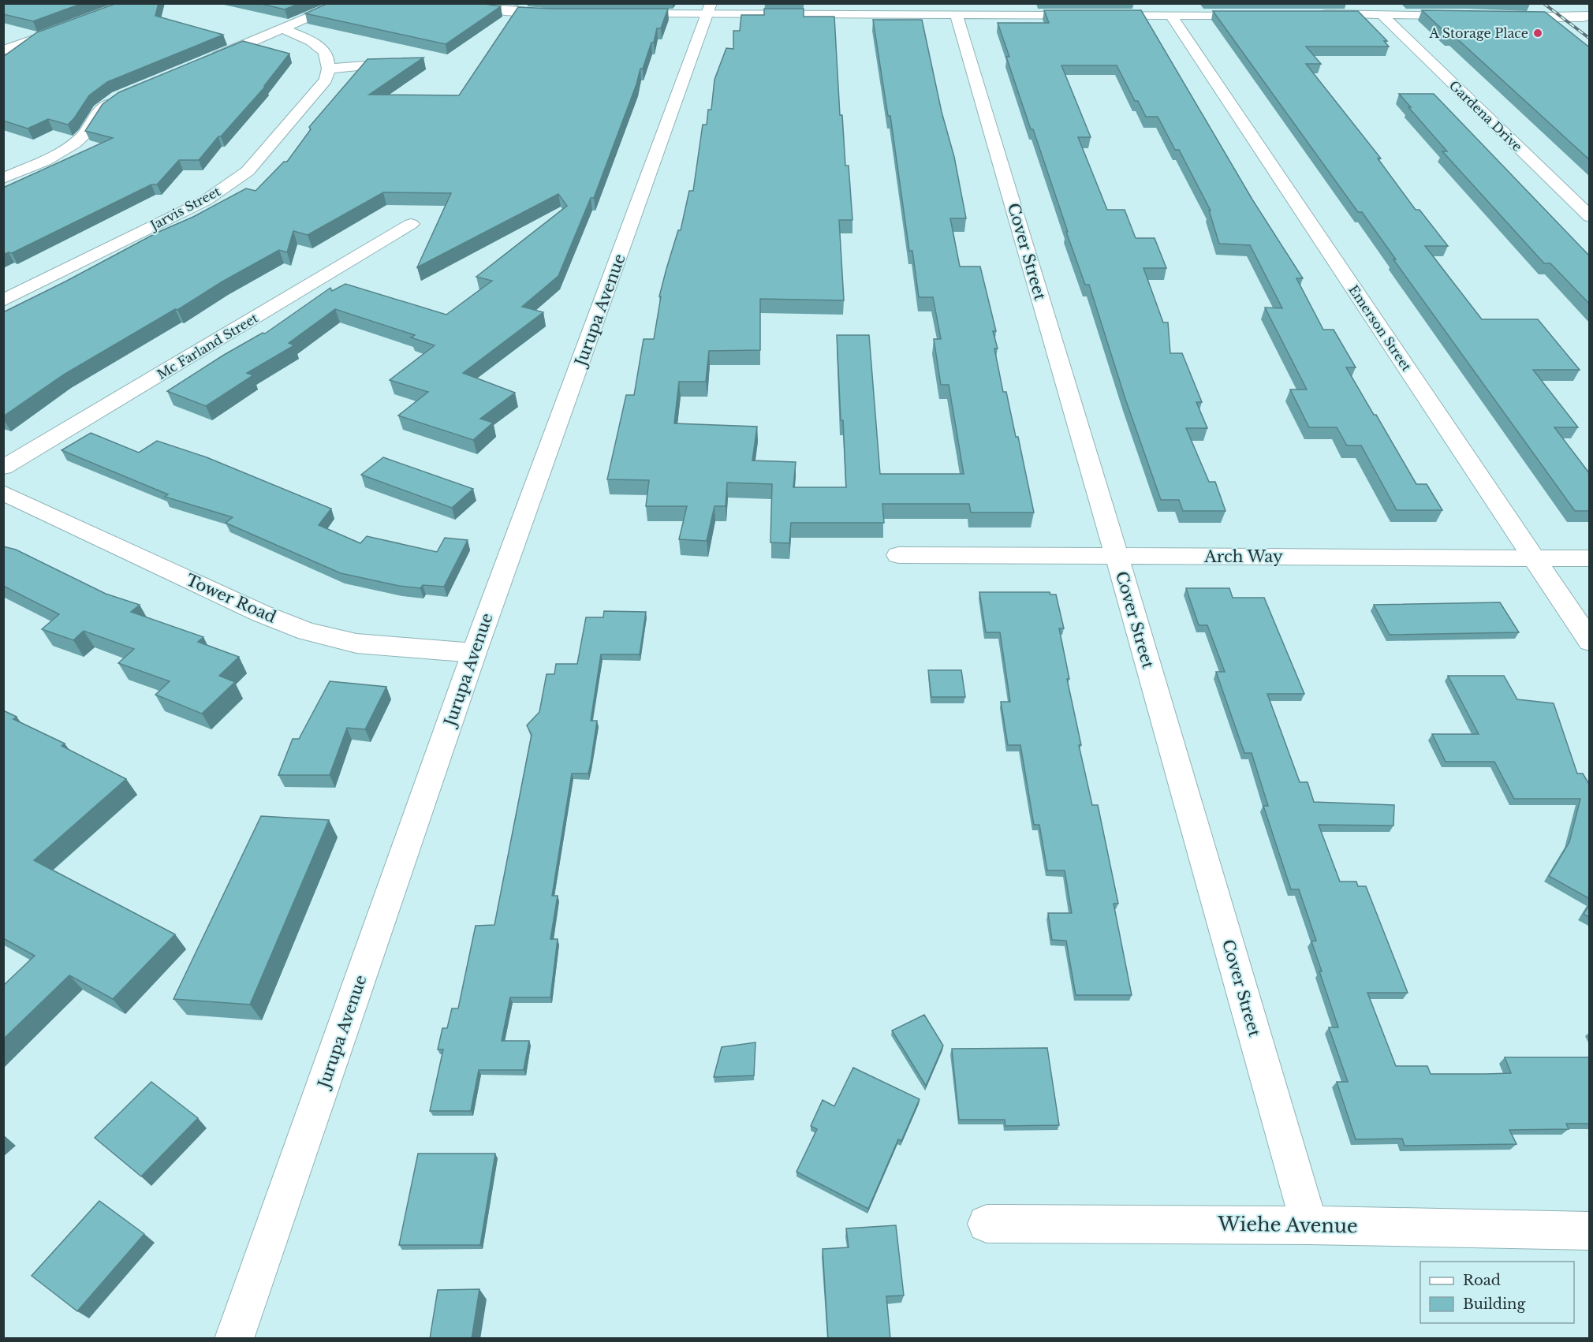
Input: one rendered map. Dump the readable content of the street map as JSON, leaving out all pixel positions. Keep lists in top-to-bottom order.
{
  "streets": {
    "street": [
      "Gardena Drive",
      "Jarvis Street",
      "Cover Street",
      "Jurupa Avenue",
      "Emerson Street",
      "Mc Farland Street",
      "Arch Way",
      "Tower Road",
      "Wiehe Avenue"
    ]
  },
  "crossings": [
    ["Cover Street", "Arch Way"],
    ["Cover Street", "Wiehe Avenue"],
    ["Jurupa Avenue", "Tower Road"],
    ["Emerson Street", "Arch Way"]
  ],
  "places": ["A Storage Place"],
  "legend": ["Road", "Building"]
}
